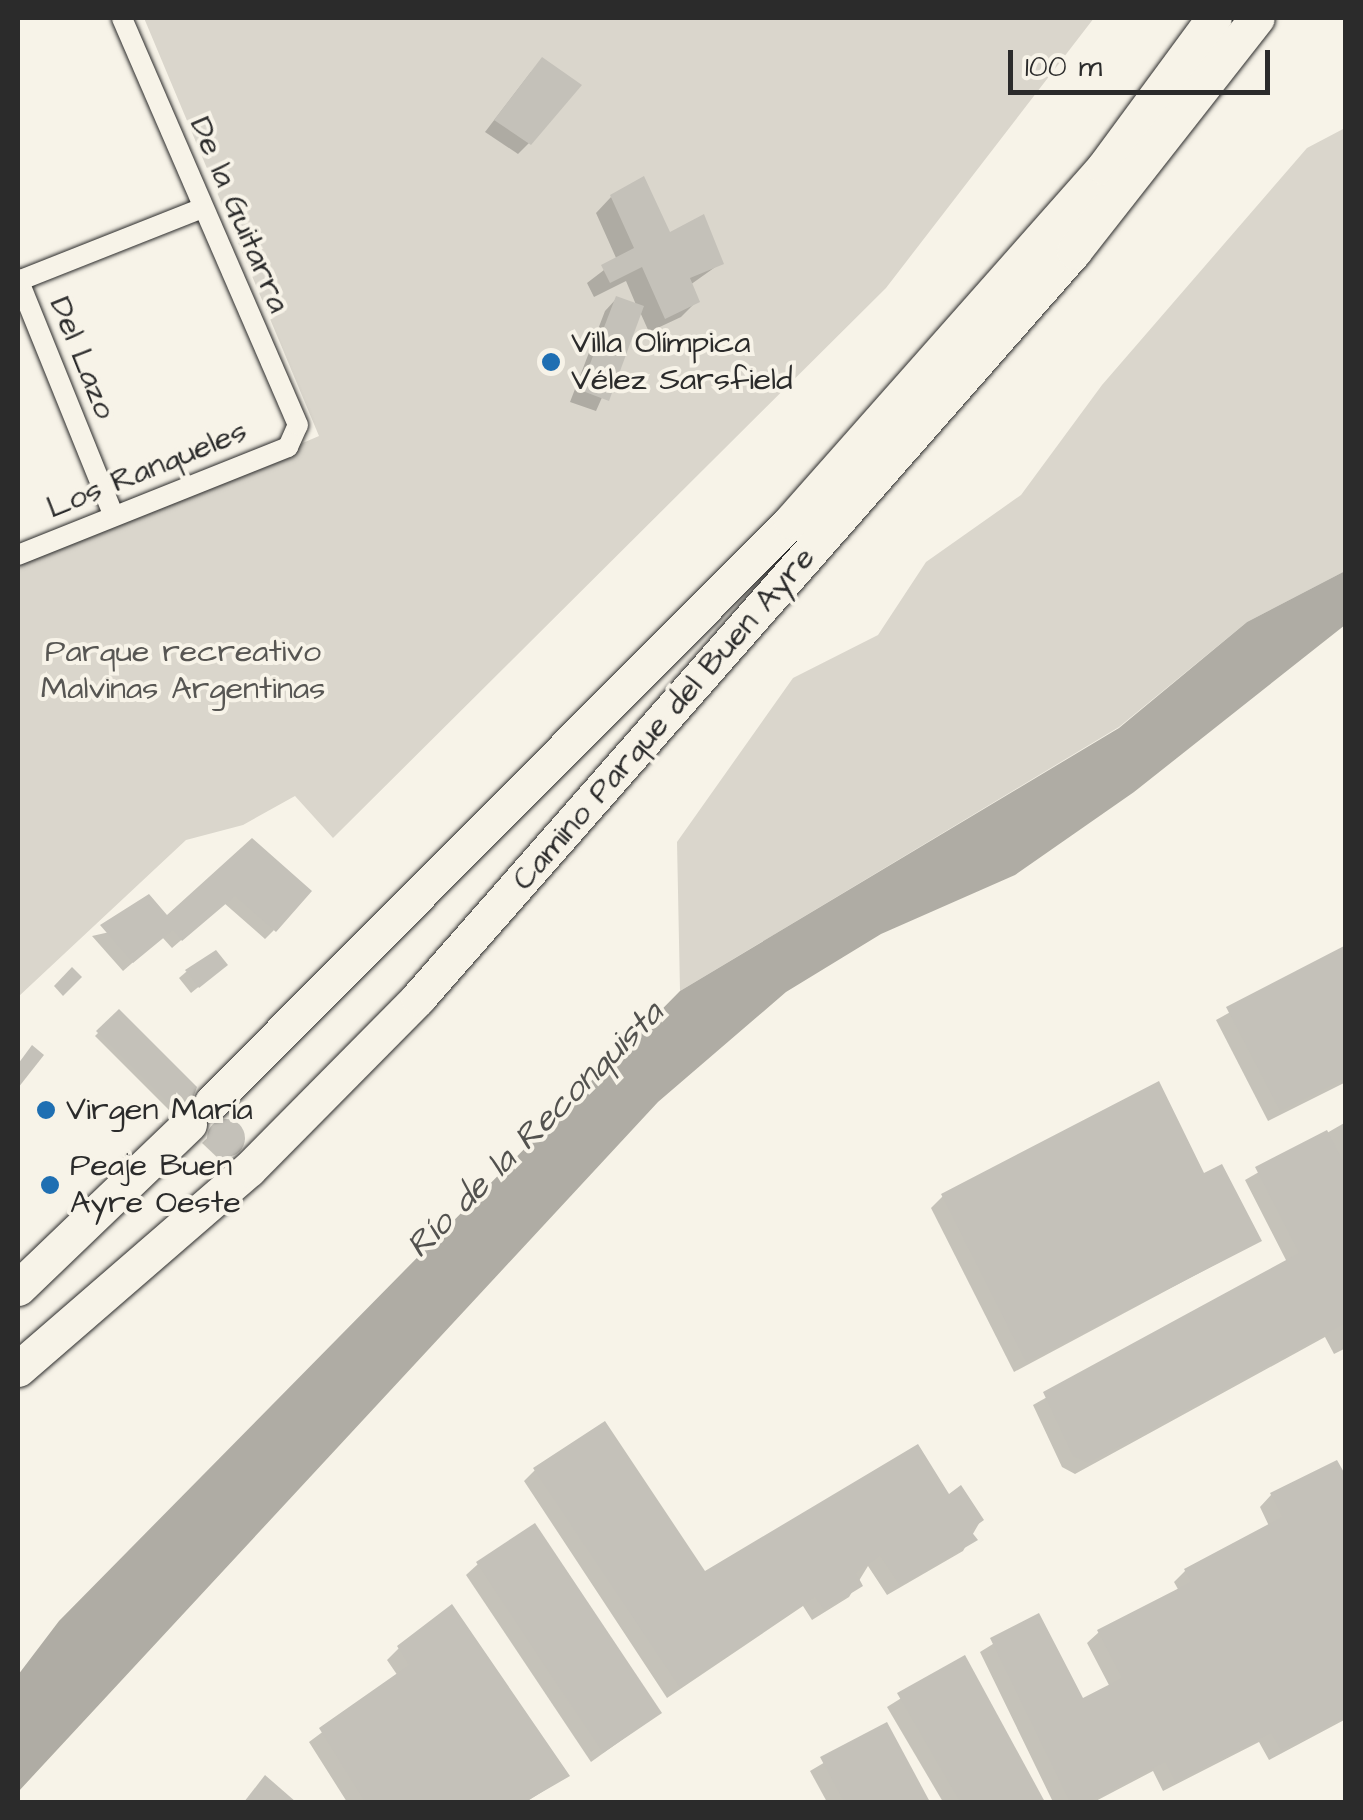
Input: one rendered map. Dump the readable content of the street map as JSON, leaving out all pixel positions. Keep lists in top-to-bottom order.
{
  "streets": {
    "highway": ["Camino Parque del Buen Ayre"],
    "street": ["De la Guitarra", "Del Lazo", "Los Ranqueles"]
  },
  "crossings": [
    ["De la Guitarra", "Los Ranqueles"],
    ["Del Lazo", "Los Ranqueles"]
  ],
  "water": ["Río de la Reconquista"],
  "parks": ["Parque recreativo Malvinas Argentinas"],
  "places": ["Villa Olímpica Vélez Sarsfield", "Virgen María", "Peaje Buen Ayre Oeste"],
  "scale_bar": "100 m"
}
